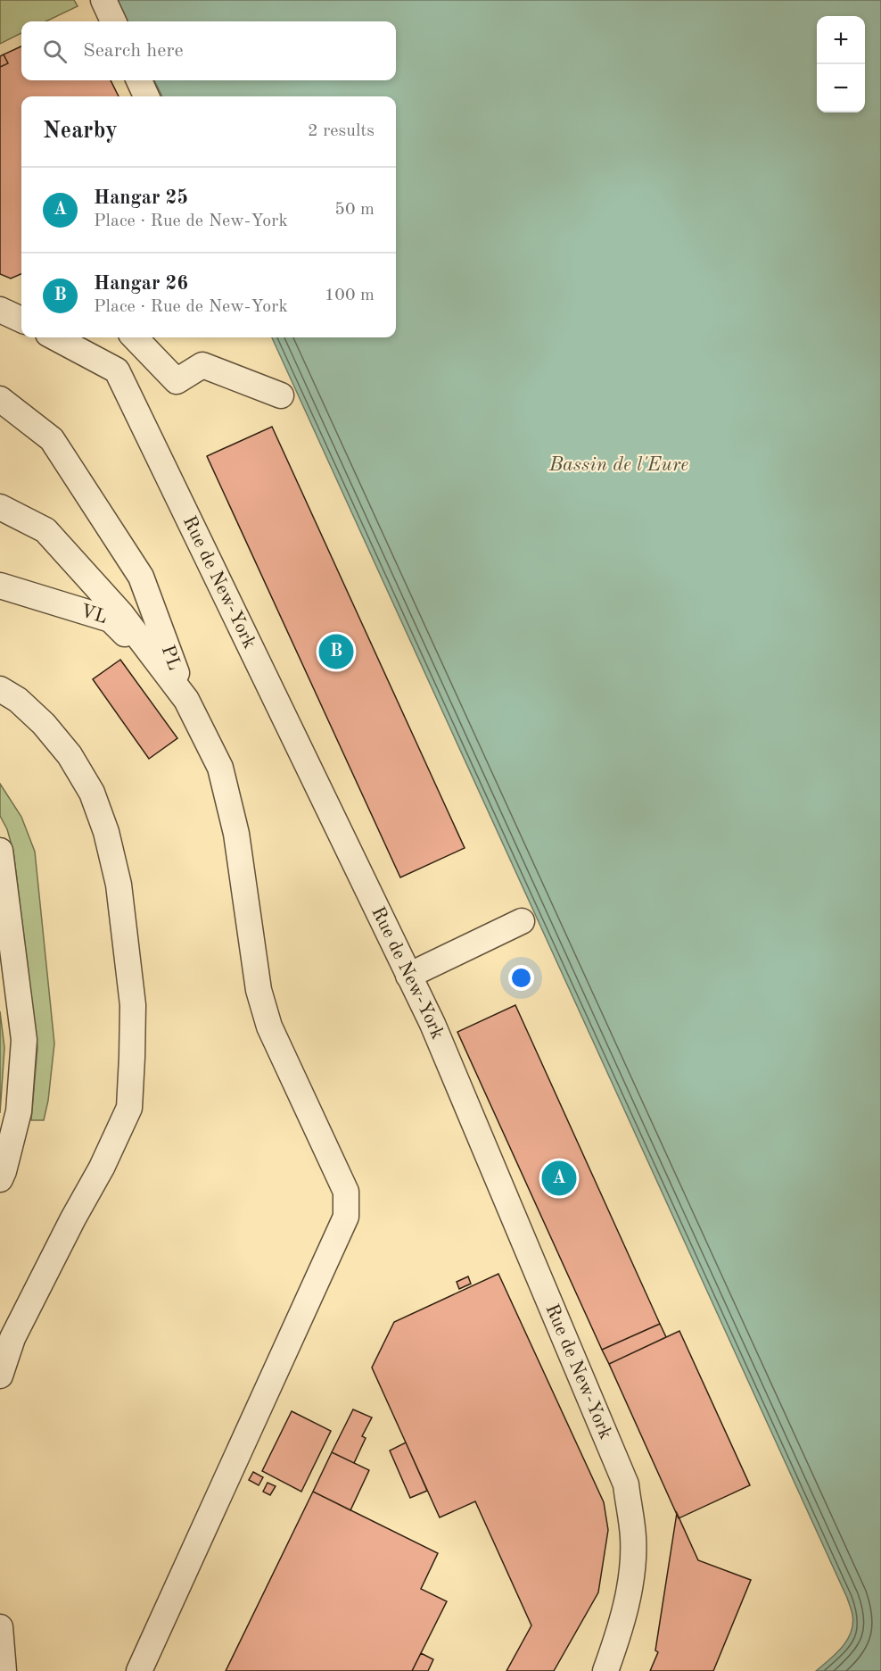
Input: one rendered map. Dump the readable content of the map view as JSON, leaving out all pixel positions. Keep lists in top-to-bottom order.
{
  "streets": {
    "street": ["Rue de New-York", "VL", "PL"]
  },
  "crossings": [
    ["VL", "PL"]
  ],
  "water": ["Bassin de l'Eure"],
  "page": {
    "map_buttons": ["+", "−"],
    "search": "Search here",
    "heading": ["Nearby", "2 results"],
    "list": [
      {
        "mark": "A",
        "name": "Hangar 25",
        "note": "Place · Rue de New-York",
        "value": "50 m"
      },
      {
        "mark": "B",
        "name": "Hangar 26",
        "note": "Place · Rue de New-York",
        "value": "100 m"
      }
    ],
    "pins": ["B", "A"]
  }
}
